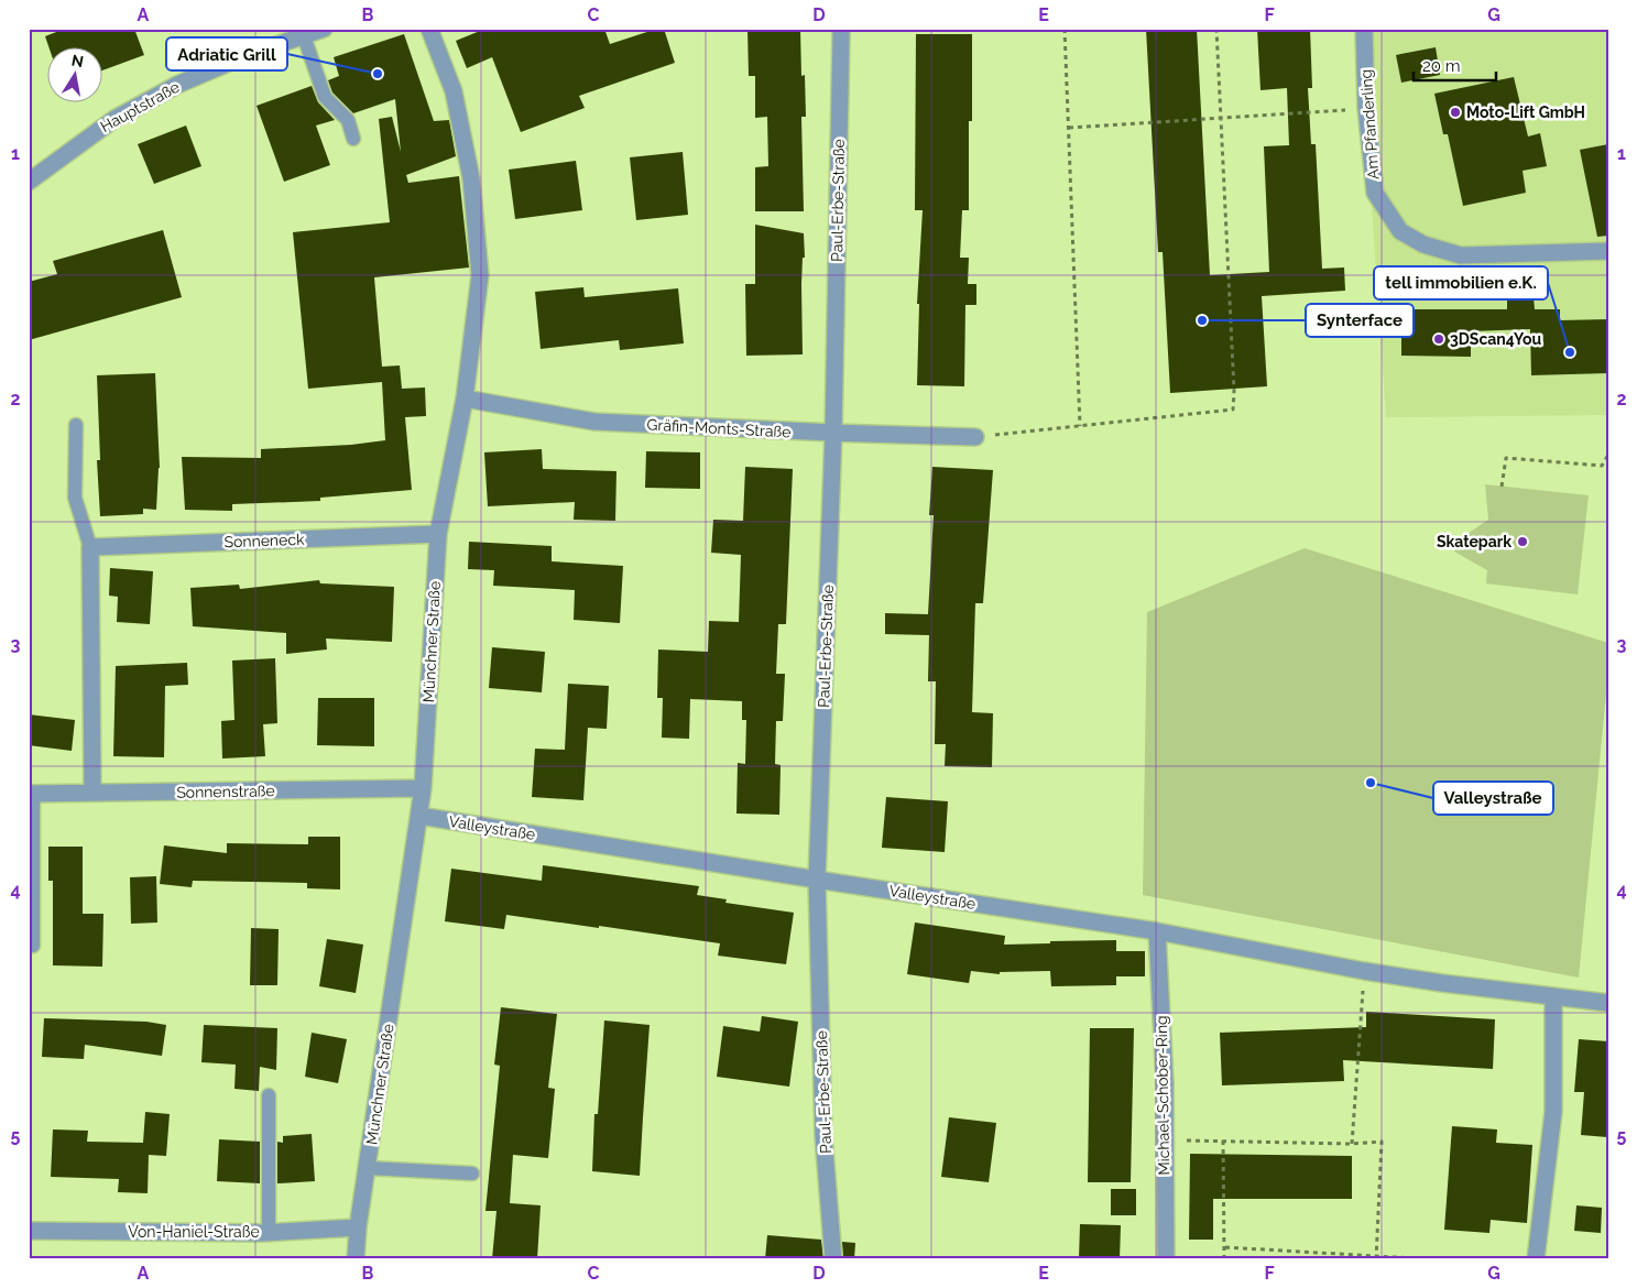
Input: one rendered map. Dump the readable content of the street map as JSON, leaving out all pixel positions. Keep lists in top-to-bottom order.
{
  "streets": {
    "street": [
      "Hauptstraße",
      "Am Pfanderling",
      "Paul-Erbe-Straße",
      "Gräfin-Monts-Straße",
      "Sonneneck",
      "Münchner Straße",
      "Sonnenstraße",
      "Valleystraße",
      "Michael-Schober-Ring",
      "Von-Haniel-Straße"
    ]
  },
  "crossings": [
    ["Paul-Erbe-Straße", "Gräfin-Monts-Straße"],
    ["Paul-Erbe-Straße", "Valleystraße"],
    ["Gräfin-Monts-Straße", "Münchner Straße"],
    ["Sonneneck", "Münchner Straße"],
    ["Münchner Straße", "Sonnenstraße"],
    ["Münchner Straße", "Valleystraße"],
    ["Münchner Straße", "Von-Haniel-Straße"],
    ["Valleystraße", "Michael-Schober-Ring"]
  ],
  "places": [
    "Adriatic Grill",
    "Moto-Lift GmbH",
    "Synterface",
    "3DScan4You",
    "tell immobilien e.K.",
    "Skatepark",
    "Valleystraße"
  ],
  "scale_bar": "20 m",
  "north": "top",
  "grid": {
    "columns": [
      "A",
      "B",
      "C",
      "D",
      "E",
      "F",
      "G"
    ],
    "rows": [
      "1",
      "2",
      "3",
      "4",
      "5"
    ]
  }
}
